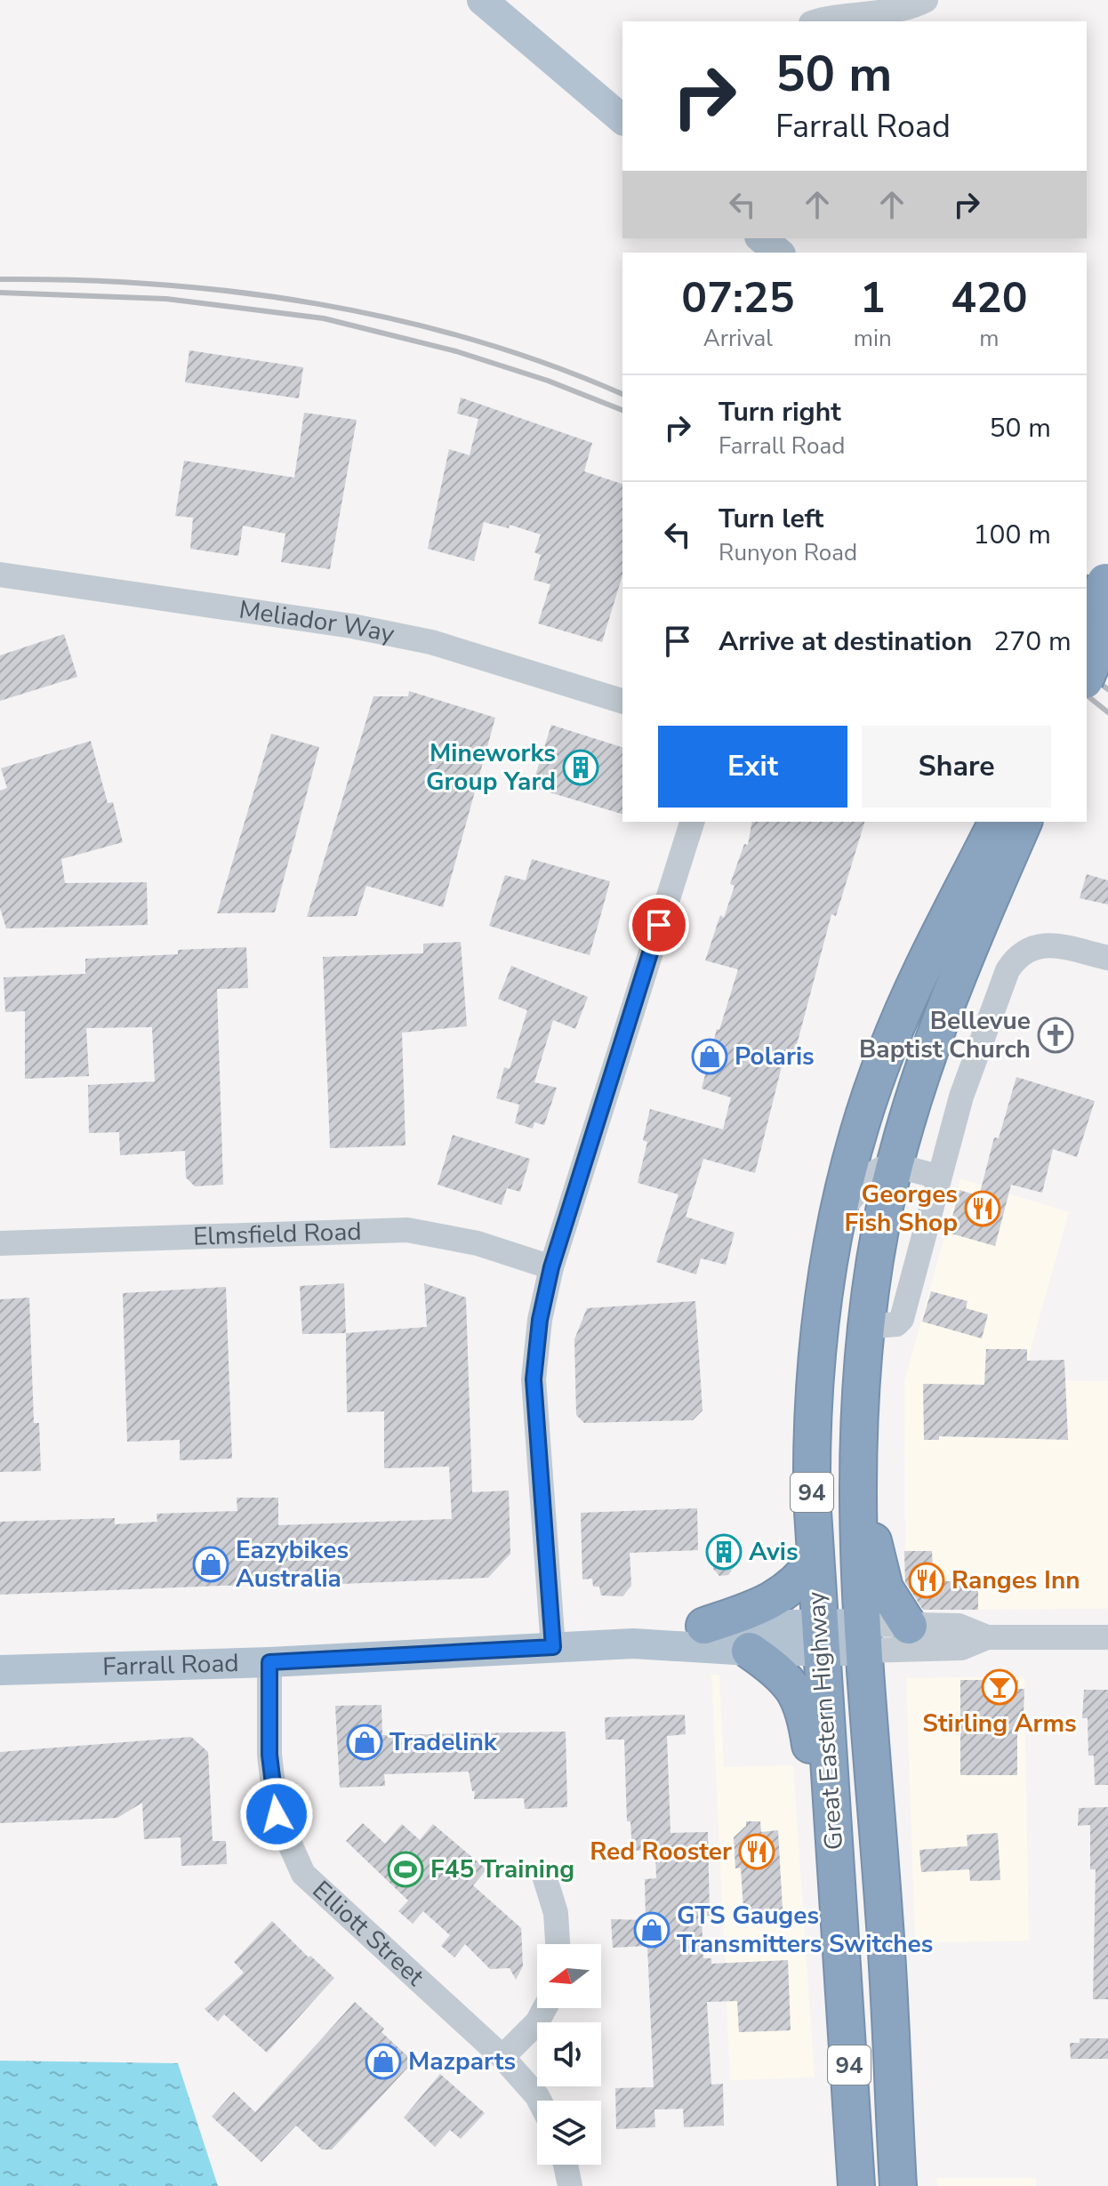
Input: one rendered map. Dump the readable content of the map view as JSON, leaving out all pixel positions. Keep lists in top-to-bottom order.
{
  "streets": {
    "highway": ["94", "Great Eastern Highway"],
    "main road": ["Farrall Road"],
    "street": ["Meliador Way", "Elmsfield Road", "Elliott Street"]
  },
  "crossings": [
    ["Farrall Road", "Great Eastern Highway"],
    ["Farrall Road", "Elliott Street"]
  ],
  "places": {
    "building": ["Mineworks Group Yard", "Avis"],
    "church": ["Bellevue Baptist Church"],
    "shop": [
      "Polaris",
      "Eazybikes Australia",
      "Tradelink",
      "GTS Gauges Transmitters Switches",
      "Mazparts"
    ],
    "restaurant": ["Georges Fish Shop", "Ranges Inn", "Red Rooster"],
    "bar": ["Stirling Arms"],
    "sports": ["F45 Training"]
  },
  "north": "left",
  "page": {
    "turn": ["50 m", "Farrall Road"],
    "eta": [
      "07:25",
      "Arrival",
      "1",
      "min",
      "420",
      "m"
    ],
    "list": [
      {
        "name": "Turn right",
        "note": "Farrall Road",
        "value": "50 m"
      },
      {
        "name": "Turn left",
        "note": "Runyon Road",
        "value": "100 m"
      },
      {
        "name": "Arrive at destination",
        "value": "270 m"
      }
    ],
    "buttons": ["Exit", "Share"]
  }
}
